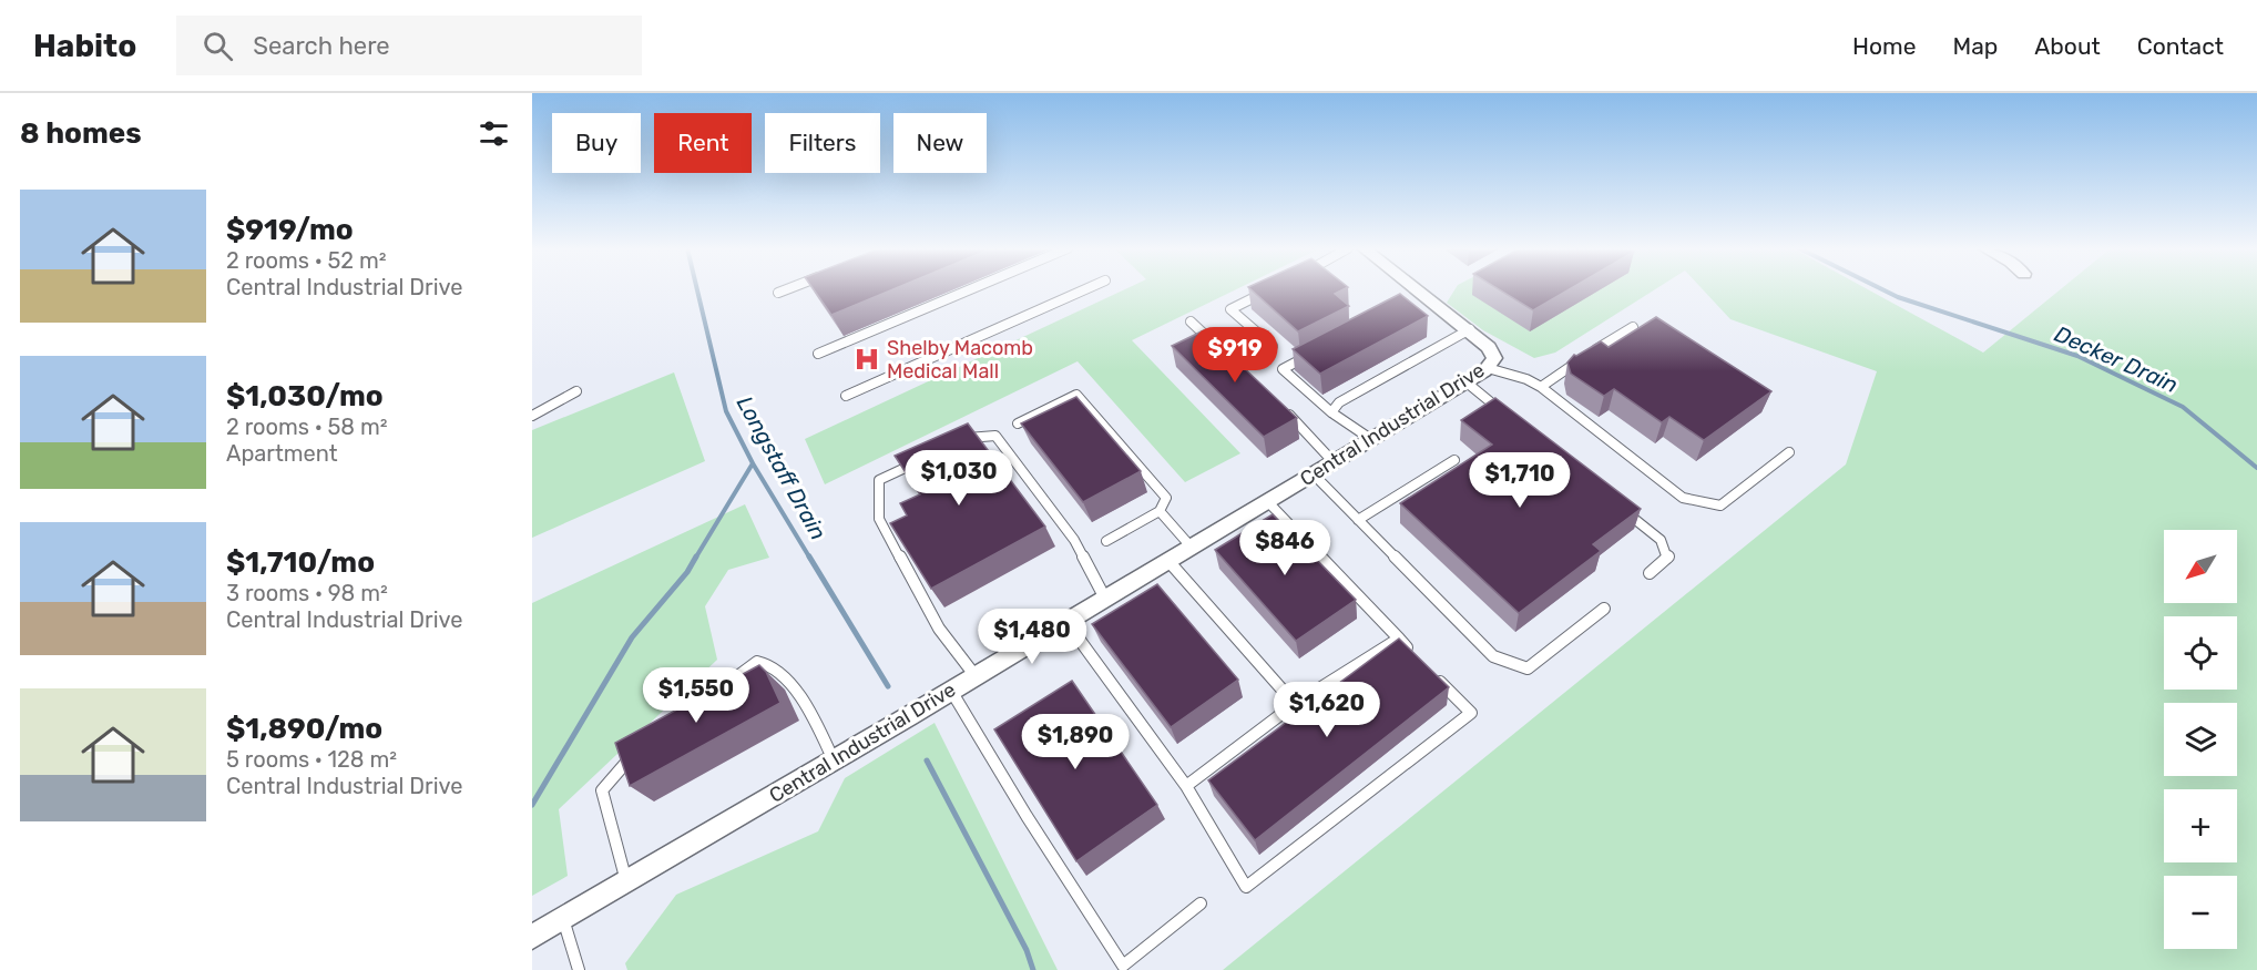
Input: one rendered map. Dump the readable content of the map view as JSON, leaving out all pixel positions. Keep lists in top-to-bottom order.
{
  "streets": {
    "street": ["Central Industrial Drive"]
  },
  "water": ["Decker Drain", "Longstaff Drain"],
  "places": {
    "hospital": ["Shelby Macomb Medical Mall"]
  },
  "north": "bottom left",
  "page": {
    "header": "Habito",
    "search": "Search here",
    "nav": [
      "Home",
      "Map",
      "About",
      "Contact"
    ],
    "heading": "8 homes",
    "chip": [
      "Buy",
      "Rent",
      "Filters",
      "New"
    ],
    "list": [
      {
        "name": "$919/mo",
        "note": "2 rooms · 52 m² · Central Industrial Drive"
      },
      {
        "name": "$1,030/mo",
        "note": "2 rooms · 58 m² · Apartment"
      },
      {
        "name": "$1,710/mo",
        "note": "3 rooms · 98 m² · Central Industrial Drive"
      },
      {
        "name": "$1,890/mo",
        "note": "5 rooms · 128 m² · Central Industrial Drive"
      }
    ],
    "price": [
      "$919",
      "$1,030",
      "$1,710",
      "$846",
      "$1,480",
      "$1,550",
      "$1,620",
      "$1,890"
    ],
    "map_buttons": ["+", "−"]
  }
}
